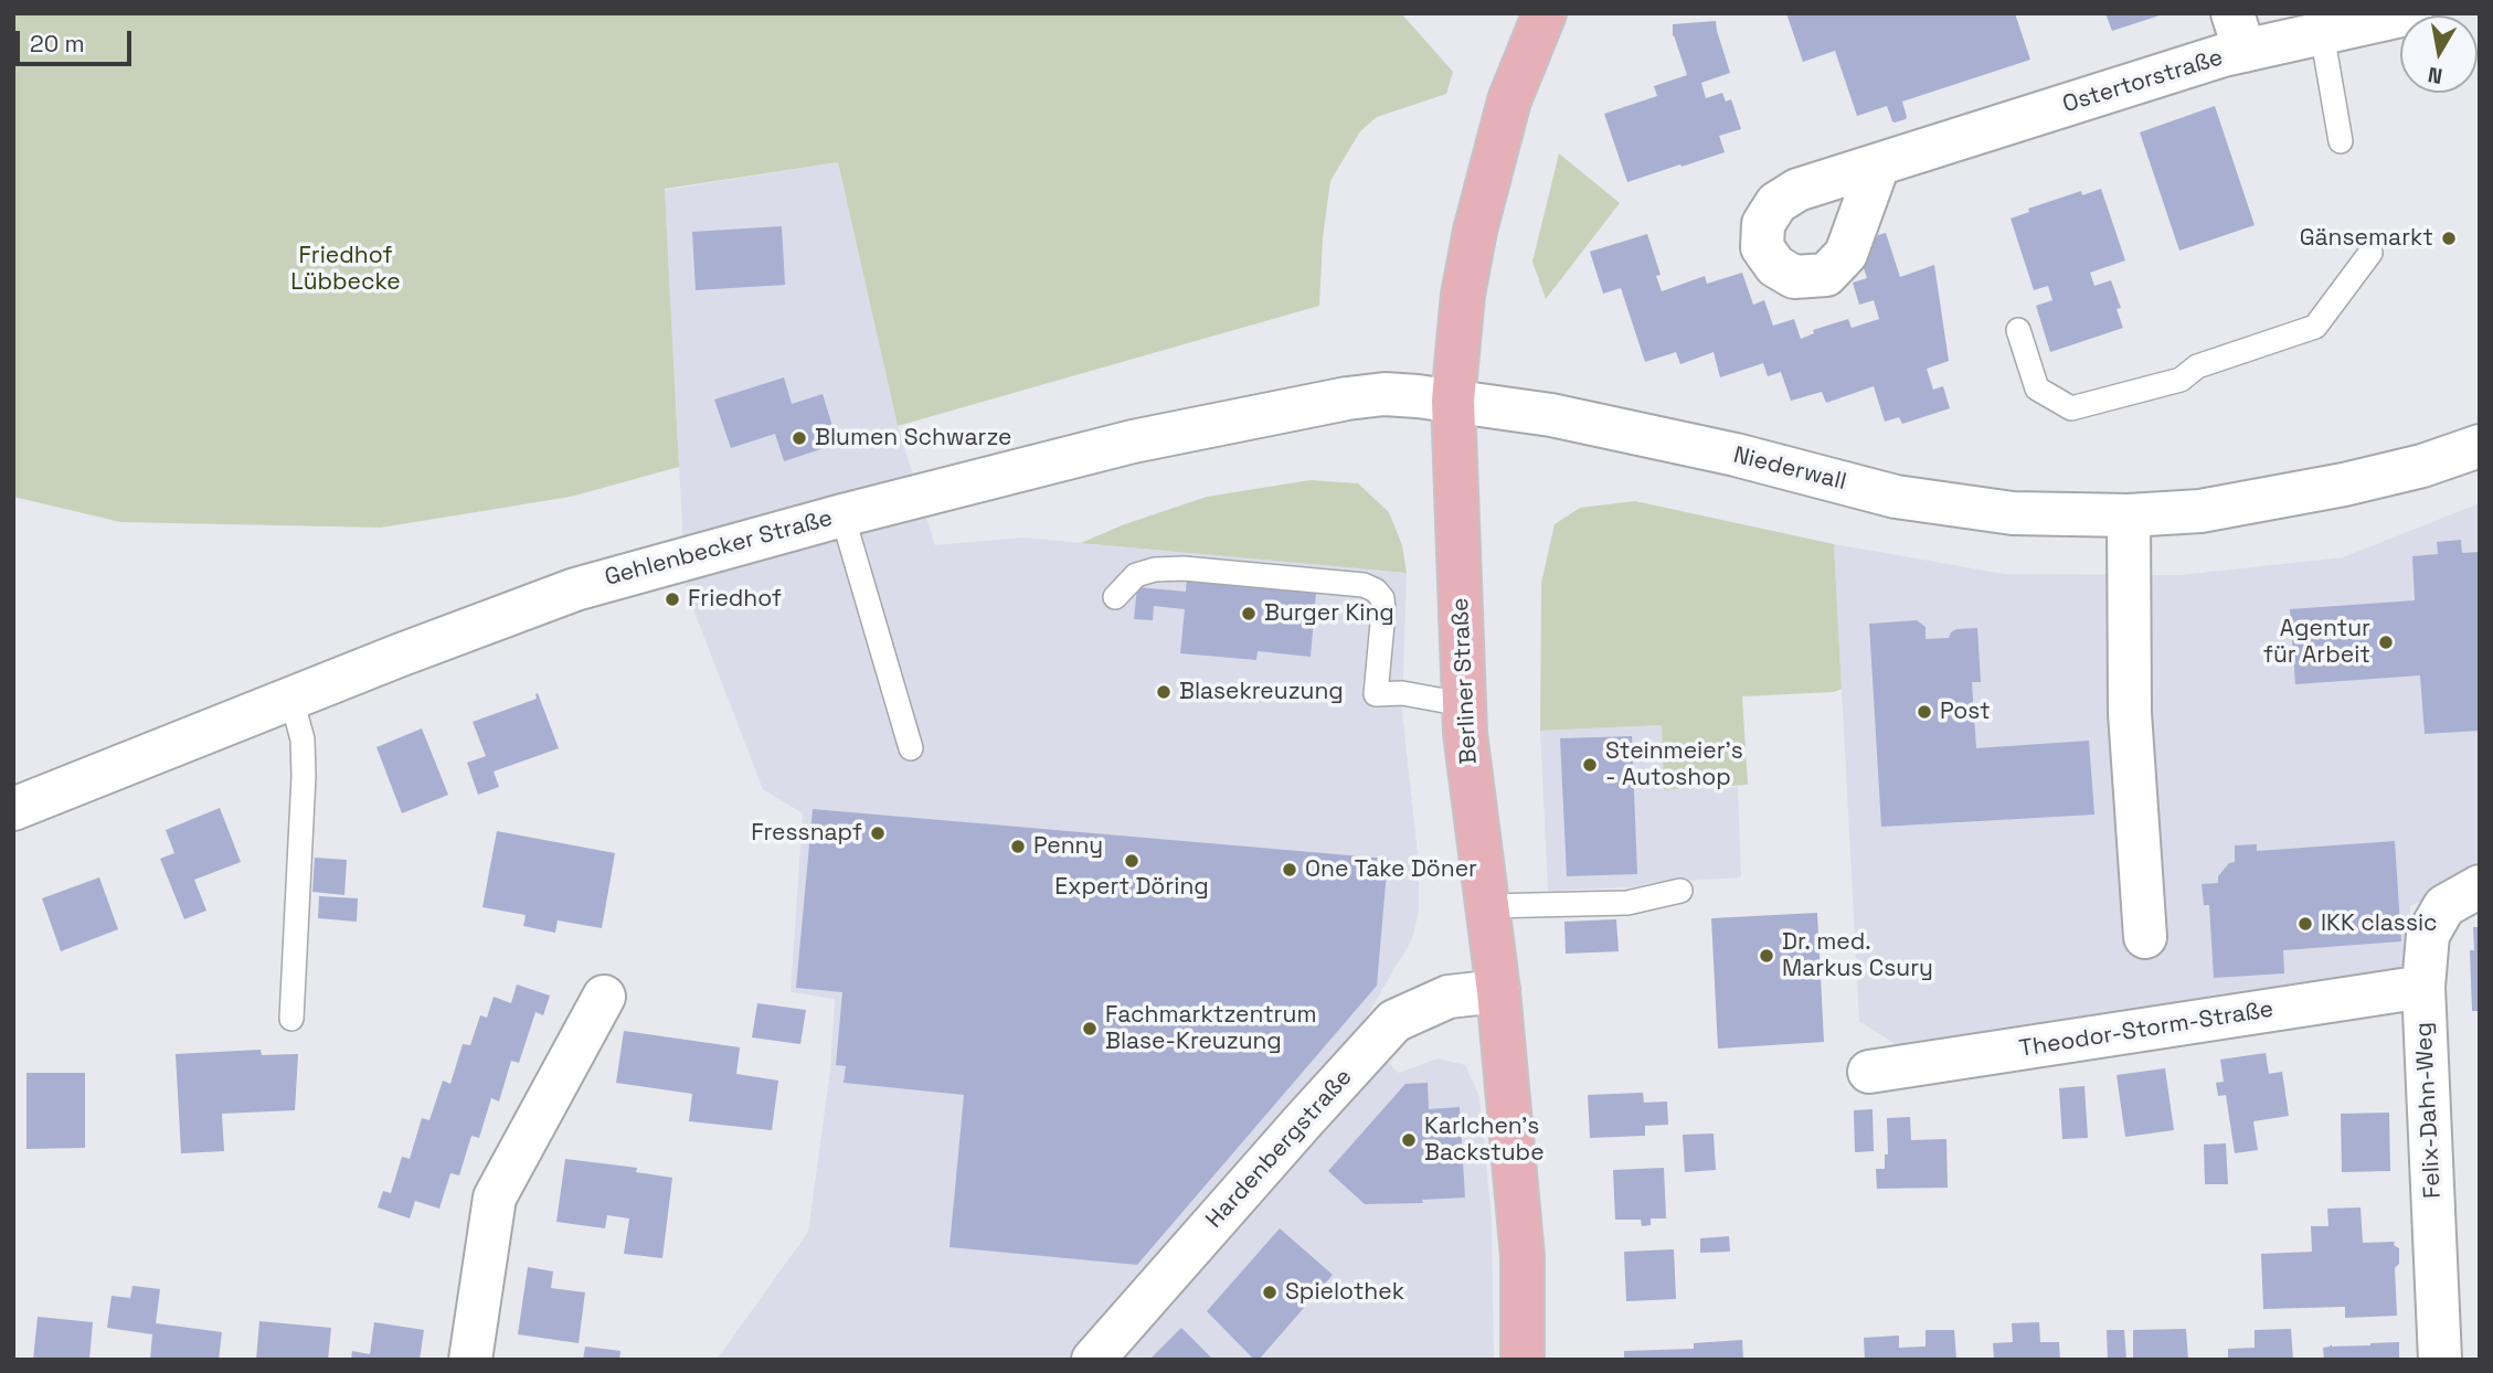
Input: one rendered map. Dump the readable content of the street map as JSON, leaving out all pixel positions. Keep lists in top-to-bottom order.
{
  "streets": {
    "main road": ["Berliner Straße"],
    "street": [
      "Ostertorstraße",
      "Niederwall",
      "Gehlenbecker Straße",
      "Theodor-Storm-Straße",
      "Felix-Dahn-Weg",
      "Hardenbergstraße"
    ]
  },
  "crossings": [
    ["Niederwall", "Gehlenbecker Straße"],
    ["Niederwall", "Berliner Straße"],
    ["Gehlenbecker Straße", "Berliner Straße"],
    ["Berliner Straße", "Hardenbergstraße"],
    ["Theodor-Storm-Straße", "Felix-Dahn-Weg"]
  ],
  "parks": ["Friedhof Lübbecke"],
  "places": [
    "Gänsemarkt",
    "Blumen Schwarze",
    "Friedhof",
    "Burger King",
    "Agentur für Arbeit",
    "Blasekreuzung",
    "Post",
    "Steinmeier's - Autoshop",
    "Fressnapf",
    "Penny",
    "Expert Döring",
    "One Take Döner",
    "IKK classic",
    "Dr. med. Markus Csury",
    "Fachmarktzentrum Blase-Kreuzung",
    "Karlchen's Backstube",
    "Spielothek"
  ],
  "scale_bar": "20 m",
  "north": "bottom"
}
